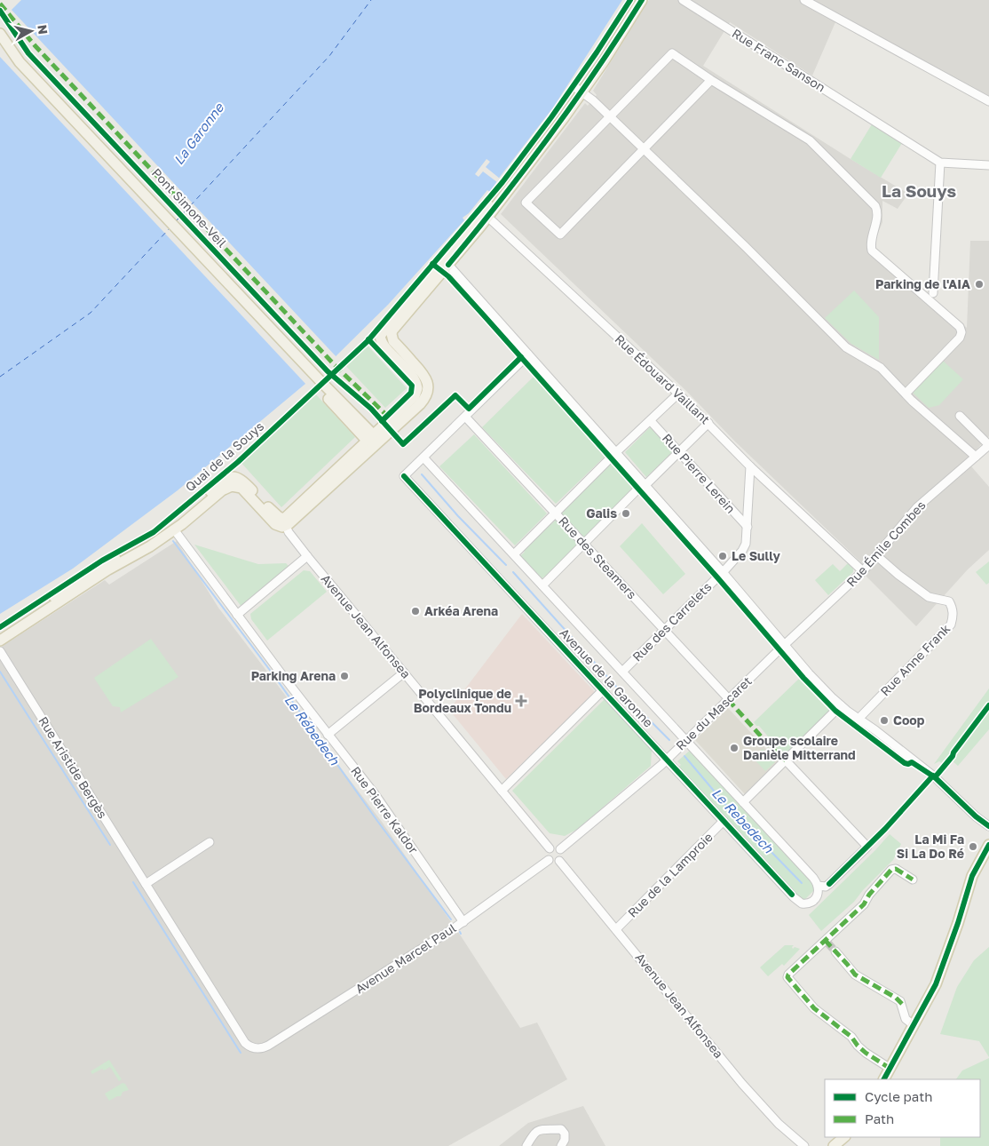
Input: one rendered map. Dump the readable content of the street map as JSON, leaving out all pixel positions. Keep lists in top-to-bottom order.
{
  "streets": {
    "main road": ["Pont Simone-Veil", "Quai de la Souys"],
    "street": [
      "Rue Franc Sanson",
      "Rue Édouard Vaillant",
      "Rue Pierre Lerein",
      "Rue Émile Combes",
      "Rue des Steamers",
      "Rue des Carrelets",
      "Avenue Jean Alfonsea",
      "Rue Anne Frank",
      "Avenue de la Garonne",
      "Rue du Mascaret",
      "Rue Aristide Bergès",
      "Rue Pierre Kaldor",
      "Rue de la Lamproie",
      "Avenue Marcel Paul"
    ]
  },
  "crossings": [
    ["Rue Édouard Vaillant", "Rue Émile Combes"],
    ["Quai de la Souys", "Avenue Jean Alfonsea"],
    ["Quai de la Souys", "Rue Pierre Kaldor"],
    ["Rue Émile Combes", "Rue Anne Frank"],
    ["Rue Émile Combes", "Rue du Mascaret"],
    ["Rue des Steamers", "Rue des Carrelets"],
    ["Rue des Steamers", "Rue du Mascaret"],
    ["Rue des Carrelets", "Avenue de la Garonne"],
    ["Avenue Jean Alfonsea", "Rue du Mascaret"],
    ["Avenue Jean Alfonsea", "Rue de la Lamproie"],
    ["Avenue Jean Alfonsea", "Avenue Marcel Paul"],
    ["Avenue de la Garonne", "Rue du Mascaret"],
    ["Avenue de la Garonne", "Rue de la Lamproie"],
    ["Rue du Mascaret", "Avenue Marcel Paul"],
    ["Rue Aristide Bergès", "Avenue Marcel Paul"],
    ["Rue Pierre Kaldor", "Avenue Marcel Paul"]
  ],
  "districts": ["La Souys"],
  "water": ["La Garonne", "Le Rébedech", "Le Rebedech"],
  "places": {
    "other": [
      "Parking de l'AIA",
      "Galis",
      "Le Sully",
      "Arkéa Arena",
      "Parking Arena",
      "Coop",
      "Groupe scolaire Danièle Mitterrand",
      "La Mi Fa Si La Do Ré"
    ],
    "health": ["Polyclinique de Bordeaux Tondu"]
  },
  "legend": ["Cycle path", "Path"],
  "north": "right"
}
